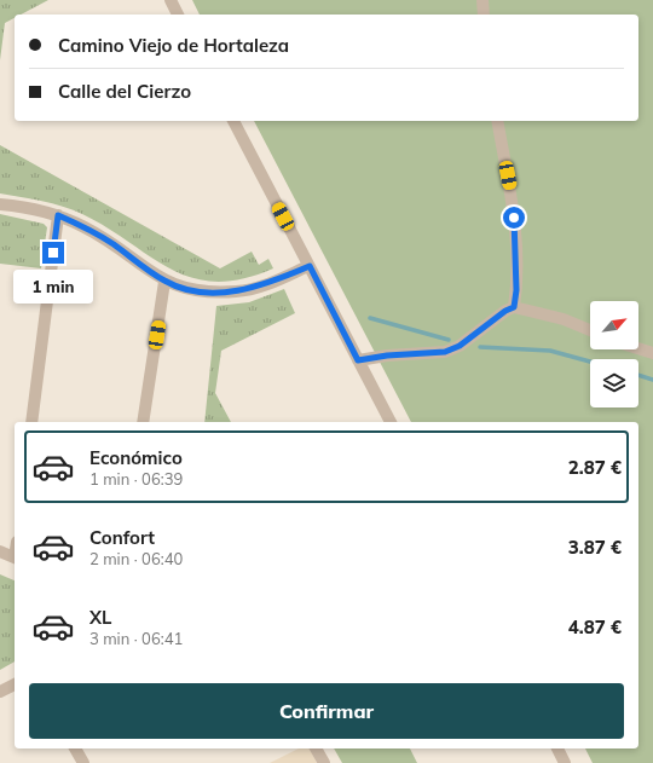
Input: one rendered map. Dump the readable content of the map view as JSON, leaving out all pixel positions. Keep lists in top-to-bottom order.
{
  "north": "top right",
  "page": {
    "banner": ["Camino Viejo de Hortaleza", "Calle del Cierzo"],
    "bubble": "1 min",
    "list": [
      {
        "name": "Económico",
        "note": "1 min · 06:39",
        "value": "2.87 €"
      },
      {
        "name": "Confort",
        "note": "2 min · 06:40",
        "value": "3.87 €"
      },
      {
        "name": "XL",
        "note": "3 min · 06:41",
        "value": "4.87 €"
      }
    ],
    "buttons": "Confirmar"
  }
}
